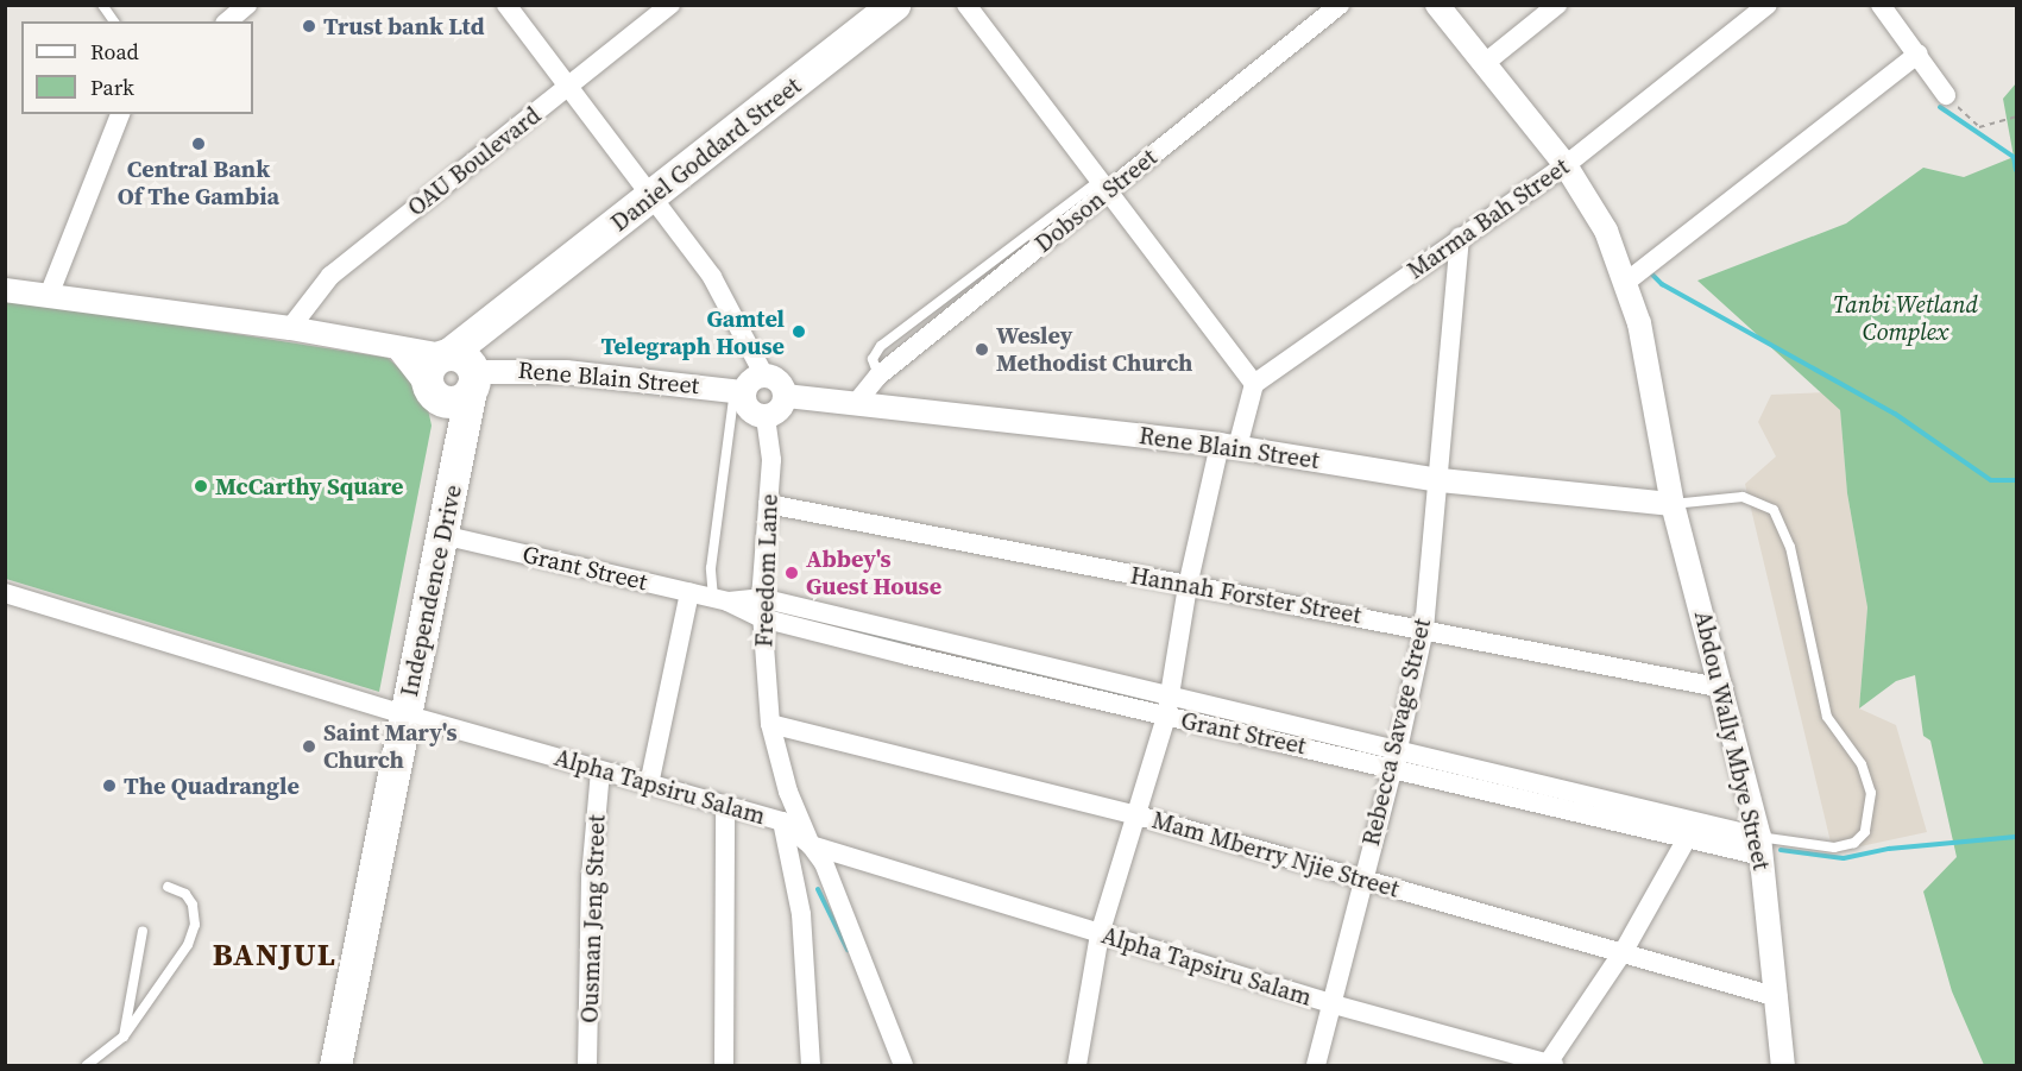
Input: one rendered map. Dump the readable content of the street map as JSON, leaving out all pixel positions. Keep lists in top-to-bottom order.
{
  "streets": {
    "highway": ["Daniel Goddard Street", "Independence Drive"],
    "street": [
      "OAU Boulevard",
      "Dobson Street",
      "Marma Bah Street",
      "Rene Blain Street",
      "Grant Street",
      "Freedom Lane",
      "Hannah Forster Street",
      "Rebecca Savage Street",
      "Abdou Wally Mbye Street",
      "Alpha Tapsiru Salam",
      "Mam Mberry Njie Street",
      "Ousman Jeng Street"
    ]
  },
  "crossings": [
    ["Daniel Goddard Street", "Rene Blain Street"],
    ["Daniel Goddard Street", "Independence Drive"],
    ["OAU Boulevard", "Rene Blain Street"],
    ["Dobson Street", "Rene Blain Street"],
    ["Marma Bah Street", "Rebecca Savage Street"],
    ["Marma Bah Street", "Abdou Wally Mbye Street"],
    ["Rene Blain Street", "Freedom Lane"],
    ["Rene Blain Street", "Independence Drive"],
    ["Rene Blain Street", "Rebecca Savage Street"],
    ["Rene Blain Street", "Abdou Wally Mbye Street"],
    ["Grant Street", "Freedom Lane"],
    ["Grant Street", "Independence Drive"],
    ["Grant Street", "Rebecca Savage Street"],
    ["Grant Street", "Abdou Wally Mbye Street"],
    ["Freedom Lane", "Hannah Forster Street"],
    ["Freedom Lane", "Alpha Tapsiru Salam"],
    ["Freedom Lane", "Mam Mberry Njie Street"],
    ["Independence Drive", "Alpha Tapsiru Salam"],
    ["Hannah Forster Street", "Rebecca Savage Street"],
    ["Hannah Forster Street", "Abdou Wally Mbye Street"],
    ["Rebecca Savage Street", "Alpha Tapsiru Salam"],
    ["Rebecca Savage Street", "Mam Mberry Njie Street"],
    ["Abdou Wally Mbye Street", "Mam Mberry Njie Street"],
    ["Alpha Tapsiru Salam", "Ousman Jeng Street"]
  ],
  "districts": ["BANJUL"],
  "parks": ["Tanbi Wetland Complex"],
  "places": [
    "Trust bank Ltd",
    "Central Bank Of The Gambia",
    "Gamtel Telegraph House",
    "Wesley Methodist Church",
    "McCarthy Square",
    "Abbey's Guest House",
    "Saint Mary's Church",
    "The Quadrangle"
  ],
  "legend": ["Road", "Park"]
}
